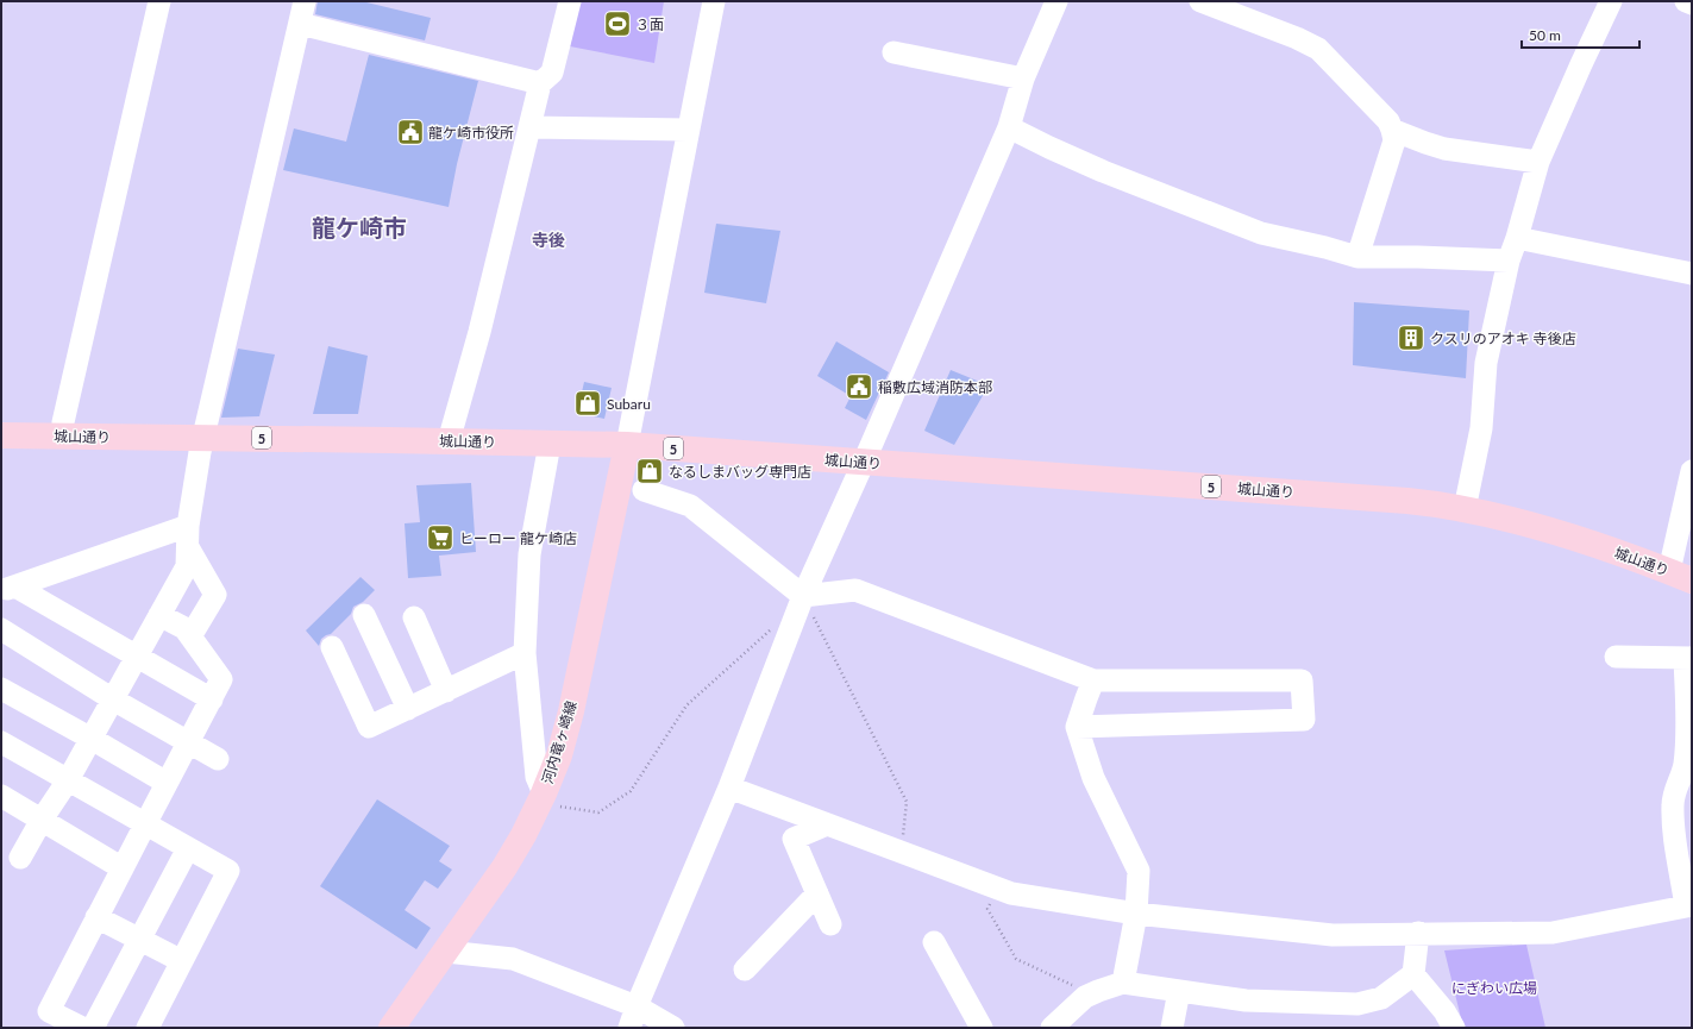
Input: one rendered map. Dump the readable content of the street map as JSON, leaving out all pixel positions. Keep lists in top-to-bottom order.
{
  "streets": {
    "main road": ["城山通り", "5", "河内竜ヶ崎線"]
  },
  "crossings": [
    ["城山通り", "河内竜ヶ崎線"]
  ],
  "districts": ["龍ケ崎市", "寺後"],
  "parks": ["にぎわい広場"],
  "places": {
    "sports": ["３面"],
    "public building": ["龍ケ崎市役所", "稲敷広域消防本部"],
    "building": ["クスリのアオキ 寺後店"],
    "shop": ["Subaru", "なるしまバッグ専門店"],
    "supermarket": ["ヒーロー 龍ケ崎店"]
  },
  "scale_bar": "50 m"
}
